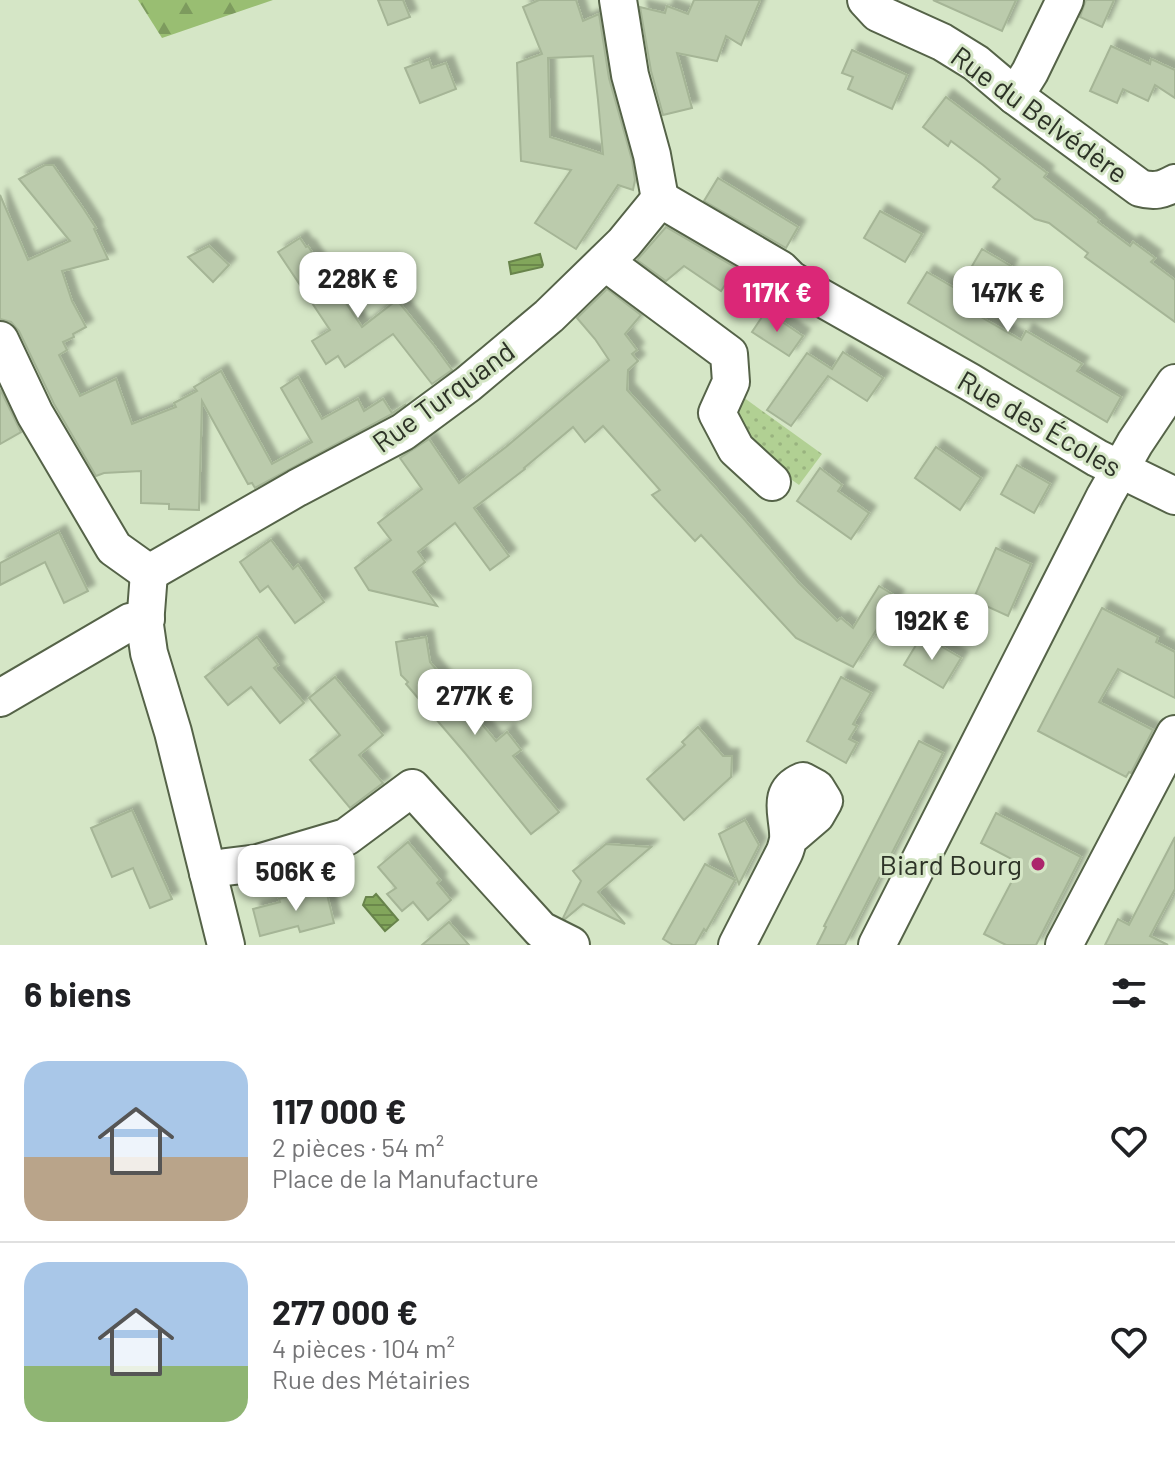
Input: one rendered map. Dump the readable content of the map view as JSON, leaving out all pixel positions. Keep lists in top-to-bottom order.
{
  "streets": {
    "street": ["Rue du Belvédère", "Rue Turquand", "Rue des Écoles"]
  },
  "crossings": [
    ["Rue Turquand", "Rue des Écoles"]
  ],
  "places": ["Biard Bourg"],
  "page": {
    "price": [
      "228K €",
      "117K €",
      "147K €",
      "192K €",
      "277K €",
      "506K €"
    ],
    "heading": "6 biens",
    "list": [
      {
        "name": "117 000 €",
        "note": "2 pièces · 54 m² · Place de la Manufacture"
      },
      {
        "name": "277 000 €",
        "note": "4 pièces · 104 m² · Rue des Métairies"
      }
    ]
  }
}
